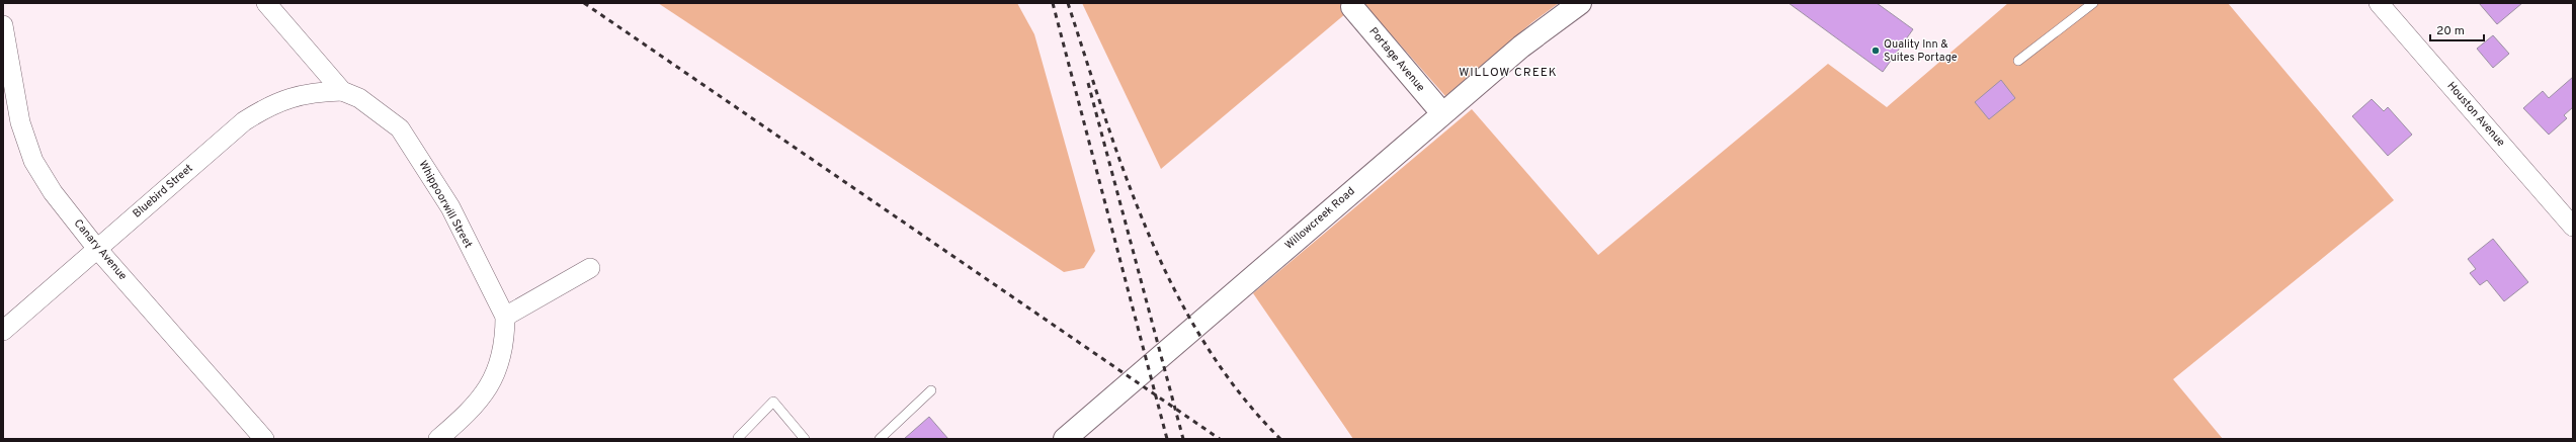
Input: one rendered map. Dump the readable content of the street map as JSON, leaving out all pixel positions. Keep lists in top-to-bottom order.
{
  "streets": {
    "street": [
      "Portage Avenue",
      "Houston Avenue",
      "Bluebird Street",
      "Whippoorwill Street",
      "Willowcreek Road",
      "Canary Avenue"
    ]
  },
  "crossings": [
    ["Portage Avenue", "Willowcreek Road"],
    ["Bluebird Street", "Whippoorwill Street"],
    ["Bluebird Street", "Canary Avenue"]
  ],
  "districts": ["WILLOW CREEK"],
  "places": ["Quality Inn & Suites Portage"],
  "scale_bar": "20 m"
}
